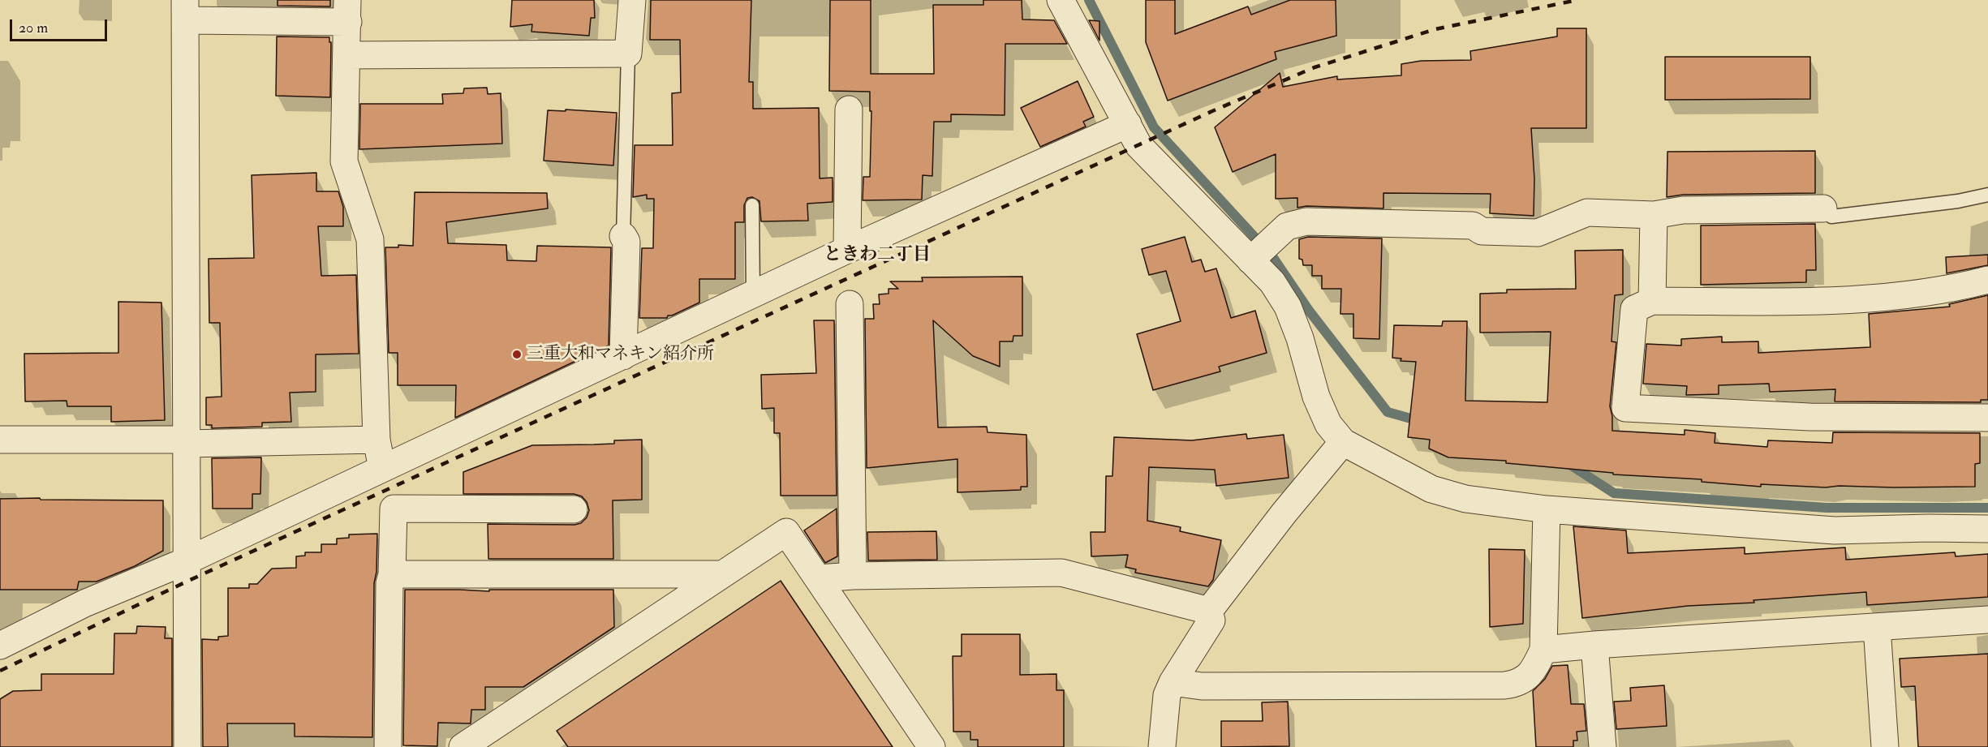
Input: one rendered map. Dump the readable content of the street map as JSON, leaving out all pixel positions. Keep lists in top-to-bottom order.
{
  "districts": ["ときわ二丁目"],
  "places": ["三重大和マネキン紹介所"],
  "scale_bar": "20 m"
}
